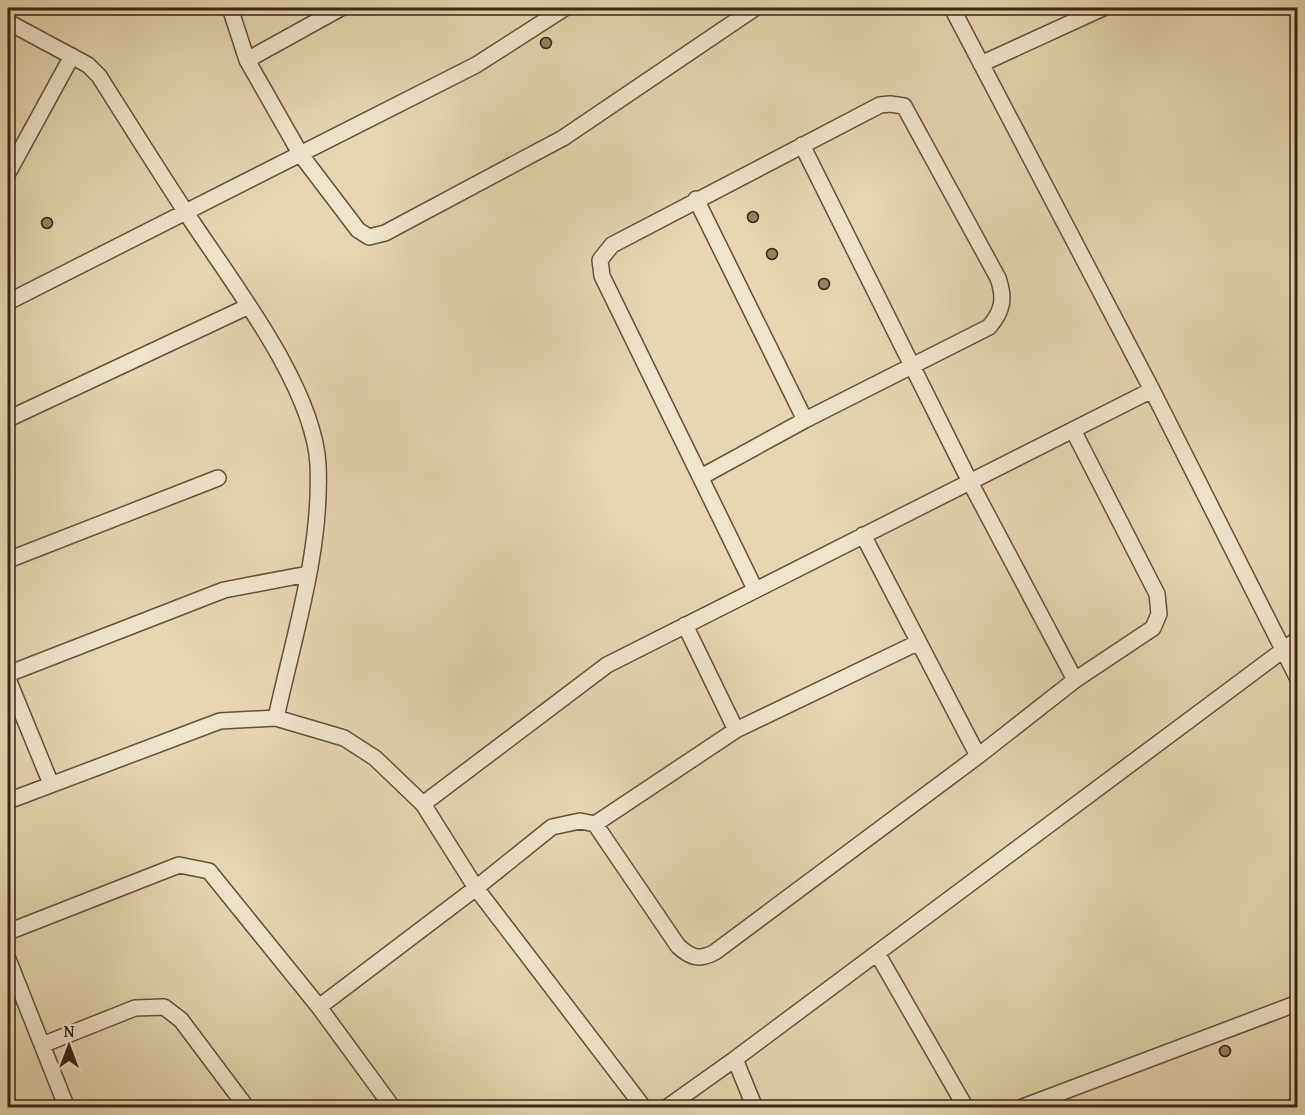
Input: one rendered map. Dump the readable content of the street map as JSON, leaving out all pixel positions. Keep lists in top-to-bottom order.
{
  "north": "top"
}
